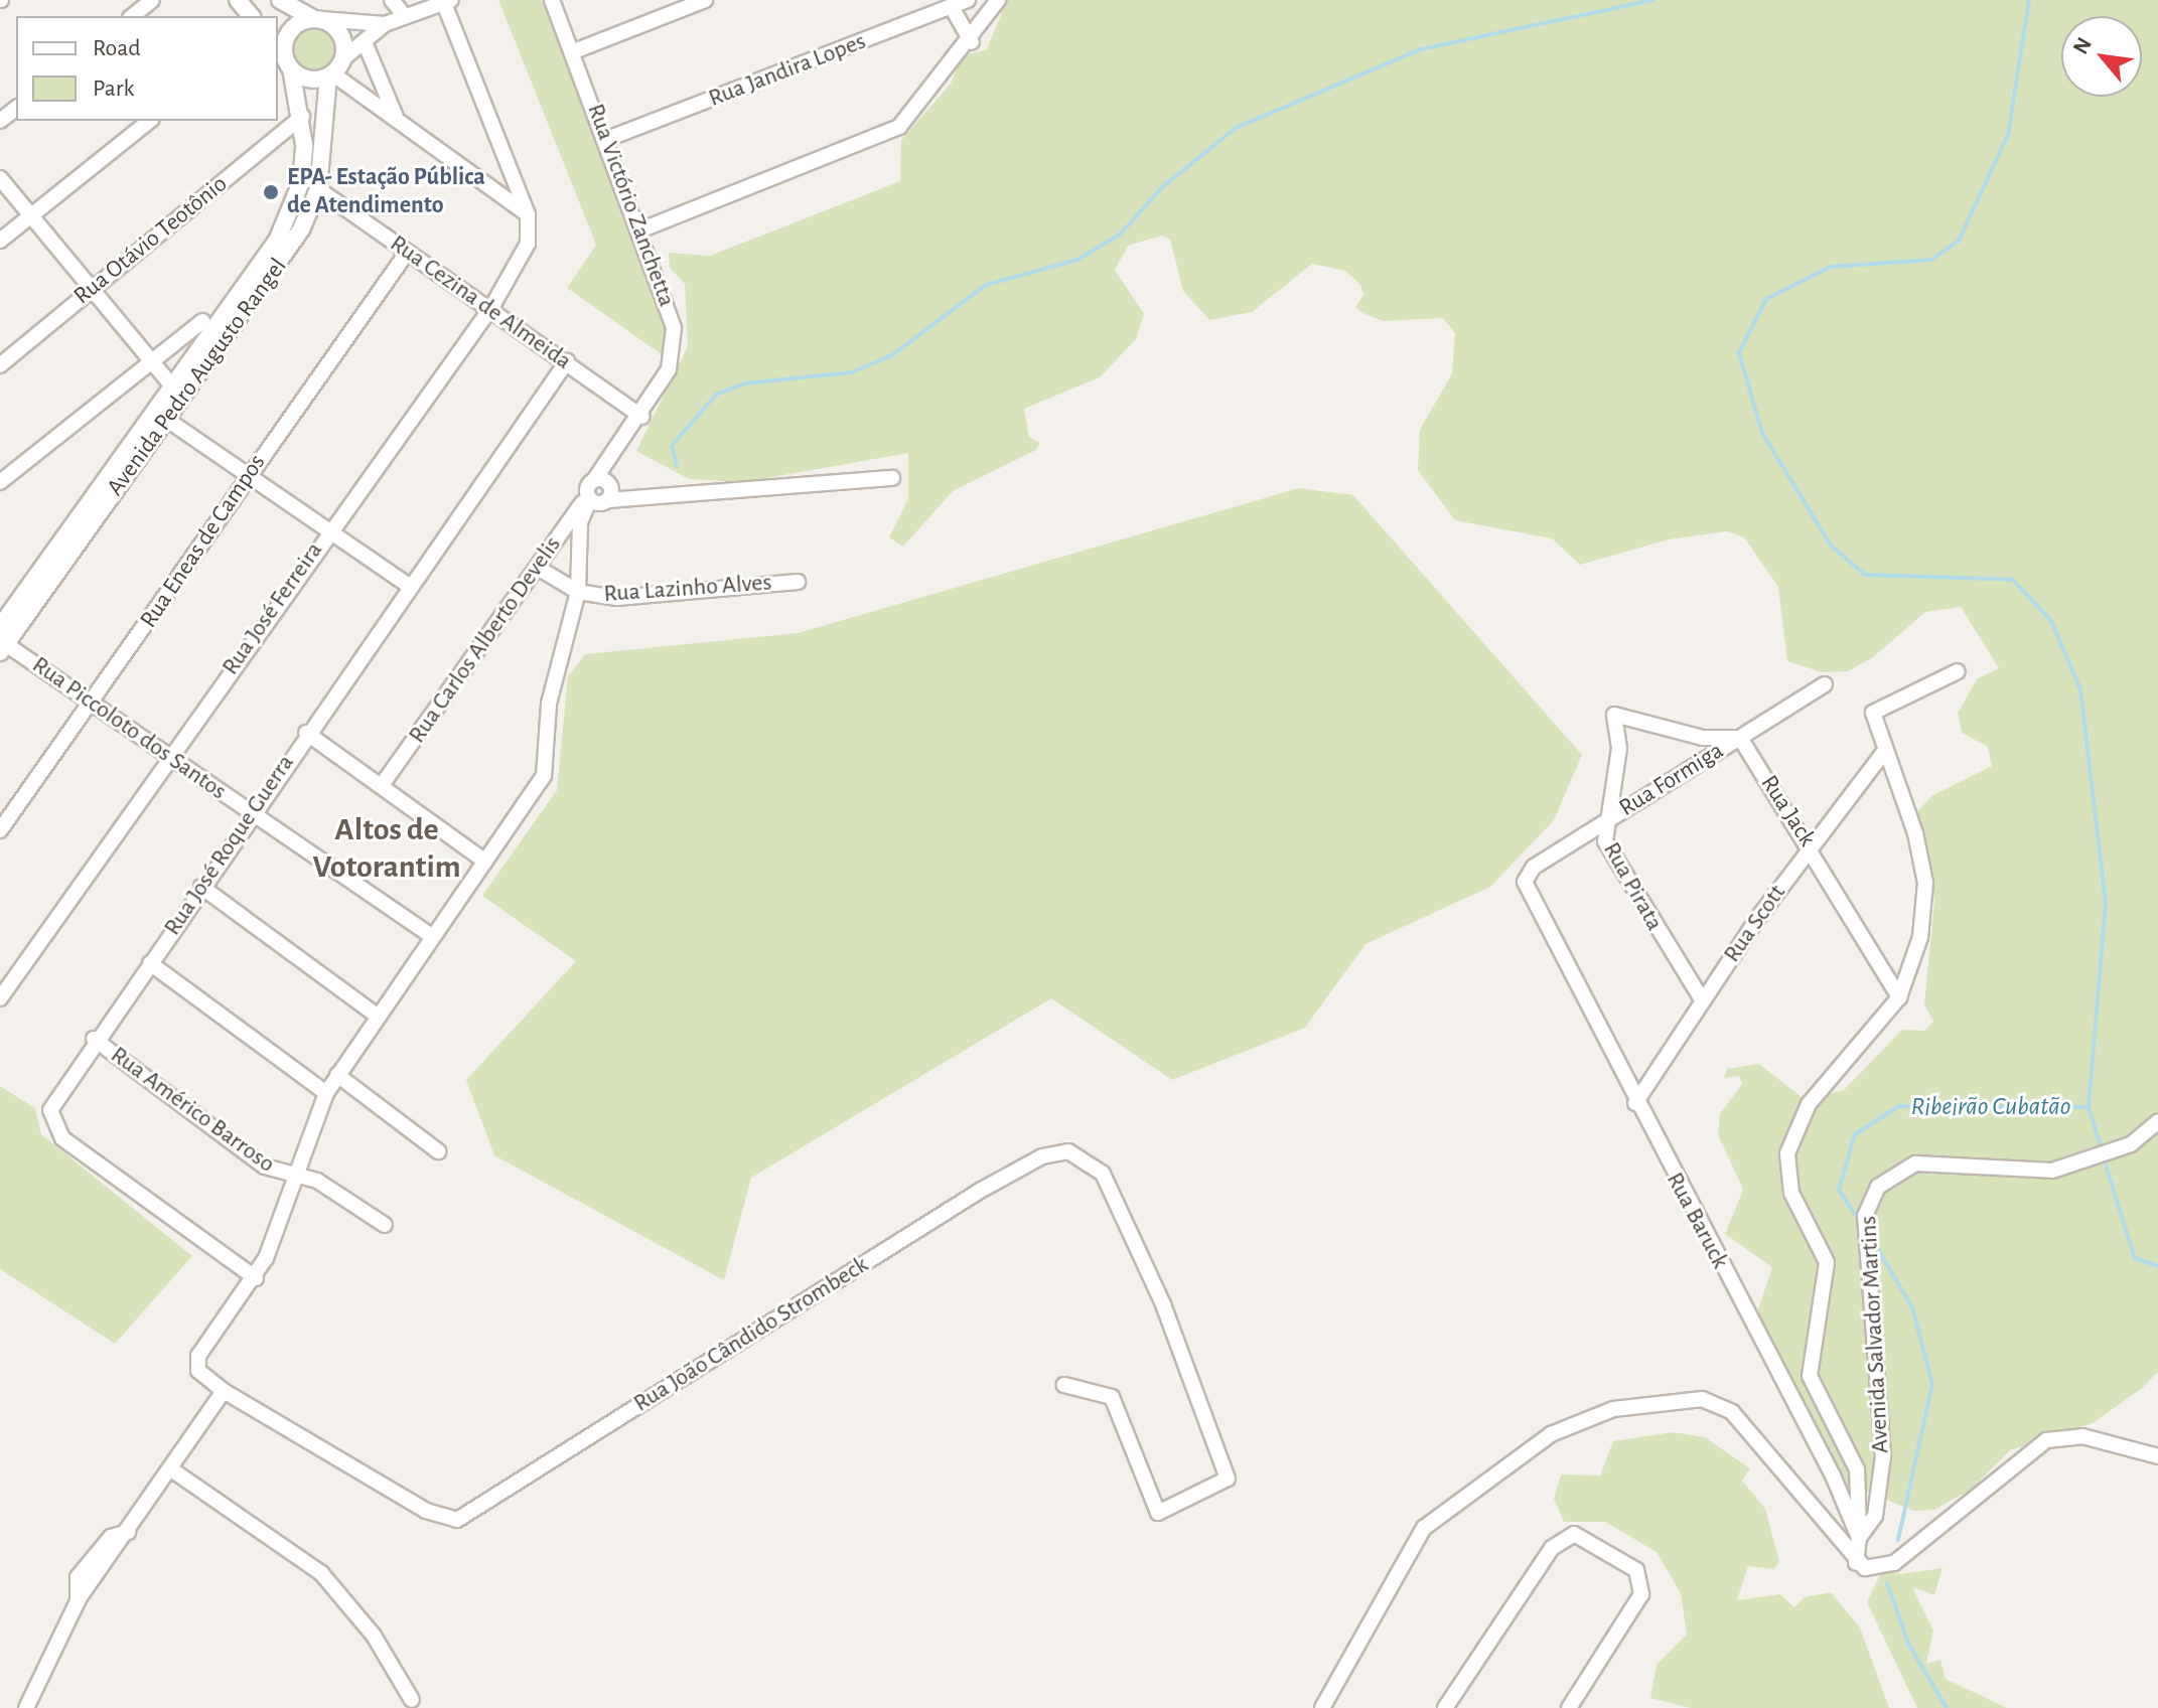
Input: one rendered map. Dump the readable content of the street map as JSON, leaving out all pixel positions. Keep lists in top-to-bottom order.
{
  "streets": {
    "street": [
      "Rua Jandira Lopes",
      "Rua Victório Zanchetta",
      "Rua Otávio Teotônio",
      "Rua Cezina de Almeida",
      "Avenida Pedro Augusto Rangel",
      "Rua Eneas de Campos",
      "Rua Lazinho Alves",
      "Rua José Ferreira",
      "Rua Carlos Alberto Develis",
      "Rua Piccoloto dos Santos",
      "Rua Formiga",
      "Rua Jack",
      "Rua José Roque Guerra",
      "Rua Pirata",
      "Rua Scott",
      "Rua Américo Barroso",
      "Rua Baruck",
      "Rua João Cândido Strombeck",
      "Avenida Salvador Martins"
    ]
  },
  "crossings": [
    ["Rua Jandira Lopes", "Rua Victório Zanchetta"],
    ["Rua Victório Zanchetta", "Rua Cezina de Almeida"],
    ["Rua Victório Zanchetta", "Rua Carlos Alberto Develis"],
    ["Rua Otávio Teotônio", "Avenida Pedro Augusto Rangel"],
    ["Rua Cezina de Almeida", "Avenida Pedro Augusto Rangel"],
    ["Rua Cezina de Almeida", "Rua Eneas de Campos"],
    ["Rua Cezina de Almeida", "Rua José Ferreira"],
    ["Rua Cezina de Almeida", "Rua José Roque Guerra"],
    ["Avenida Pedro Augusto Rangel", "Rua Piccoloto dos Santos"],
    ["Rua Eneas de Campos", "Rua Piccoloto dos Santos"],
    ["Rua Lazinho Alves", "Rua Carlos Alberto Develis"],
    ["Rua José Ferreira", "Rua Piccoloto dos Santos"],
    ["Rua Piccoloto dos Santos", "Rua José Roque Guerra"],
    ["Rua Formiga", "Rua Jack"],
    ["Rua Formiga", "Rua Pirata"],
    ["Rua Formiga", "Rua Baruck"],
    ["Rua Jack", "Rua Pirata"],
    ["Rua Jack", "Rua Scott"],
    ["Rua José Roque Guerra", "Rua Américo Barroso"],
    ["Rua Pirata", "Rua Scott"],
    ["Rua Scott", "Rua Baruck"],
    ["Rua Baruck", "Avenida Salvador Martins"]
  ],
  "districts": ["Altos de Votorantim"],
  "water": ["Ribeirão Cubatão"],
  "places": ["EPA- Estação Pública de Atendimento"],
  "legend": ["Road", "Park"],
  "north": "top left"
}
